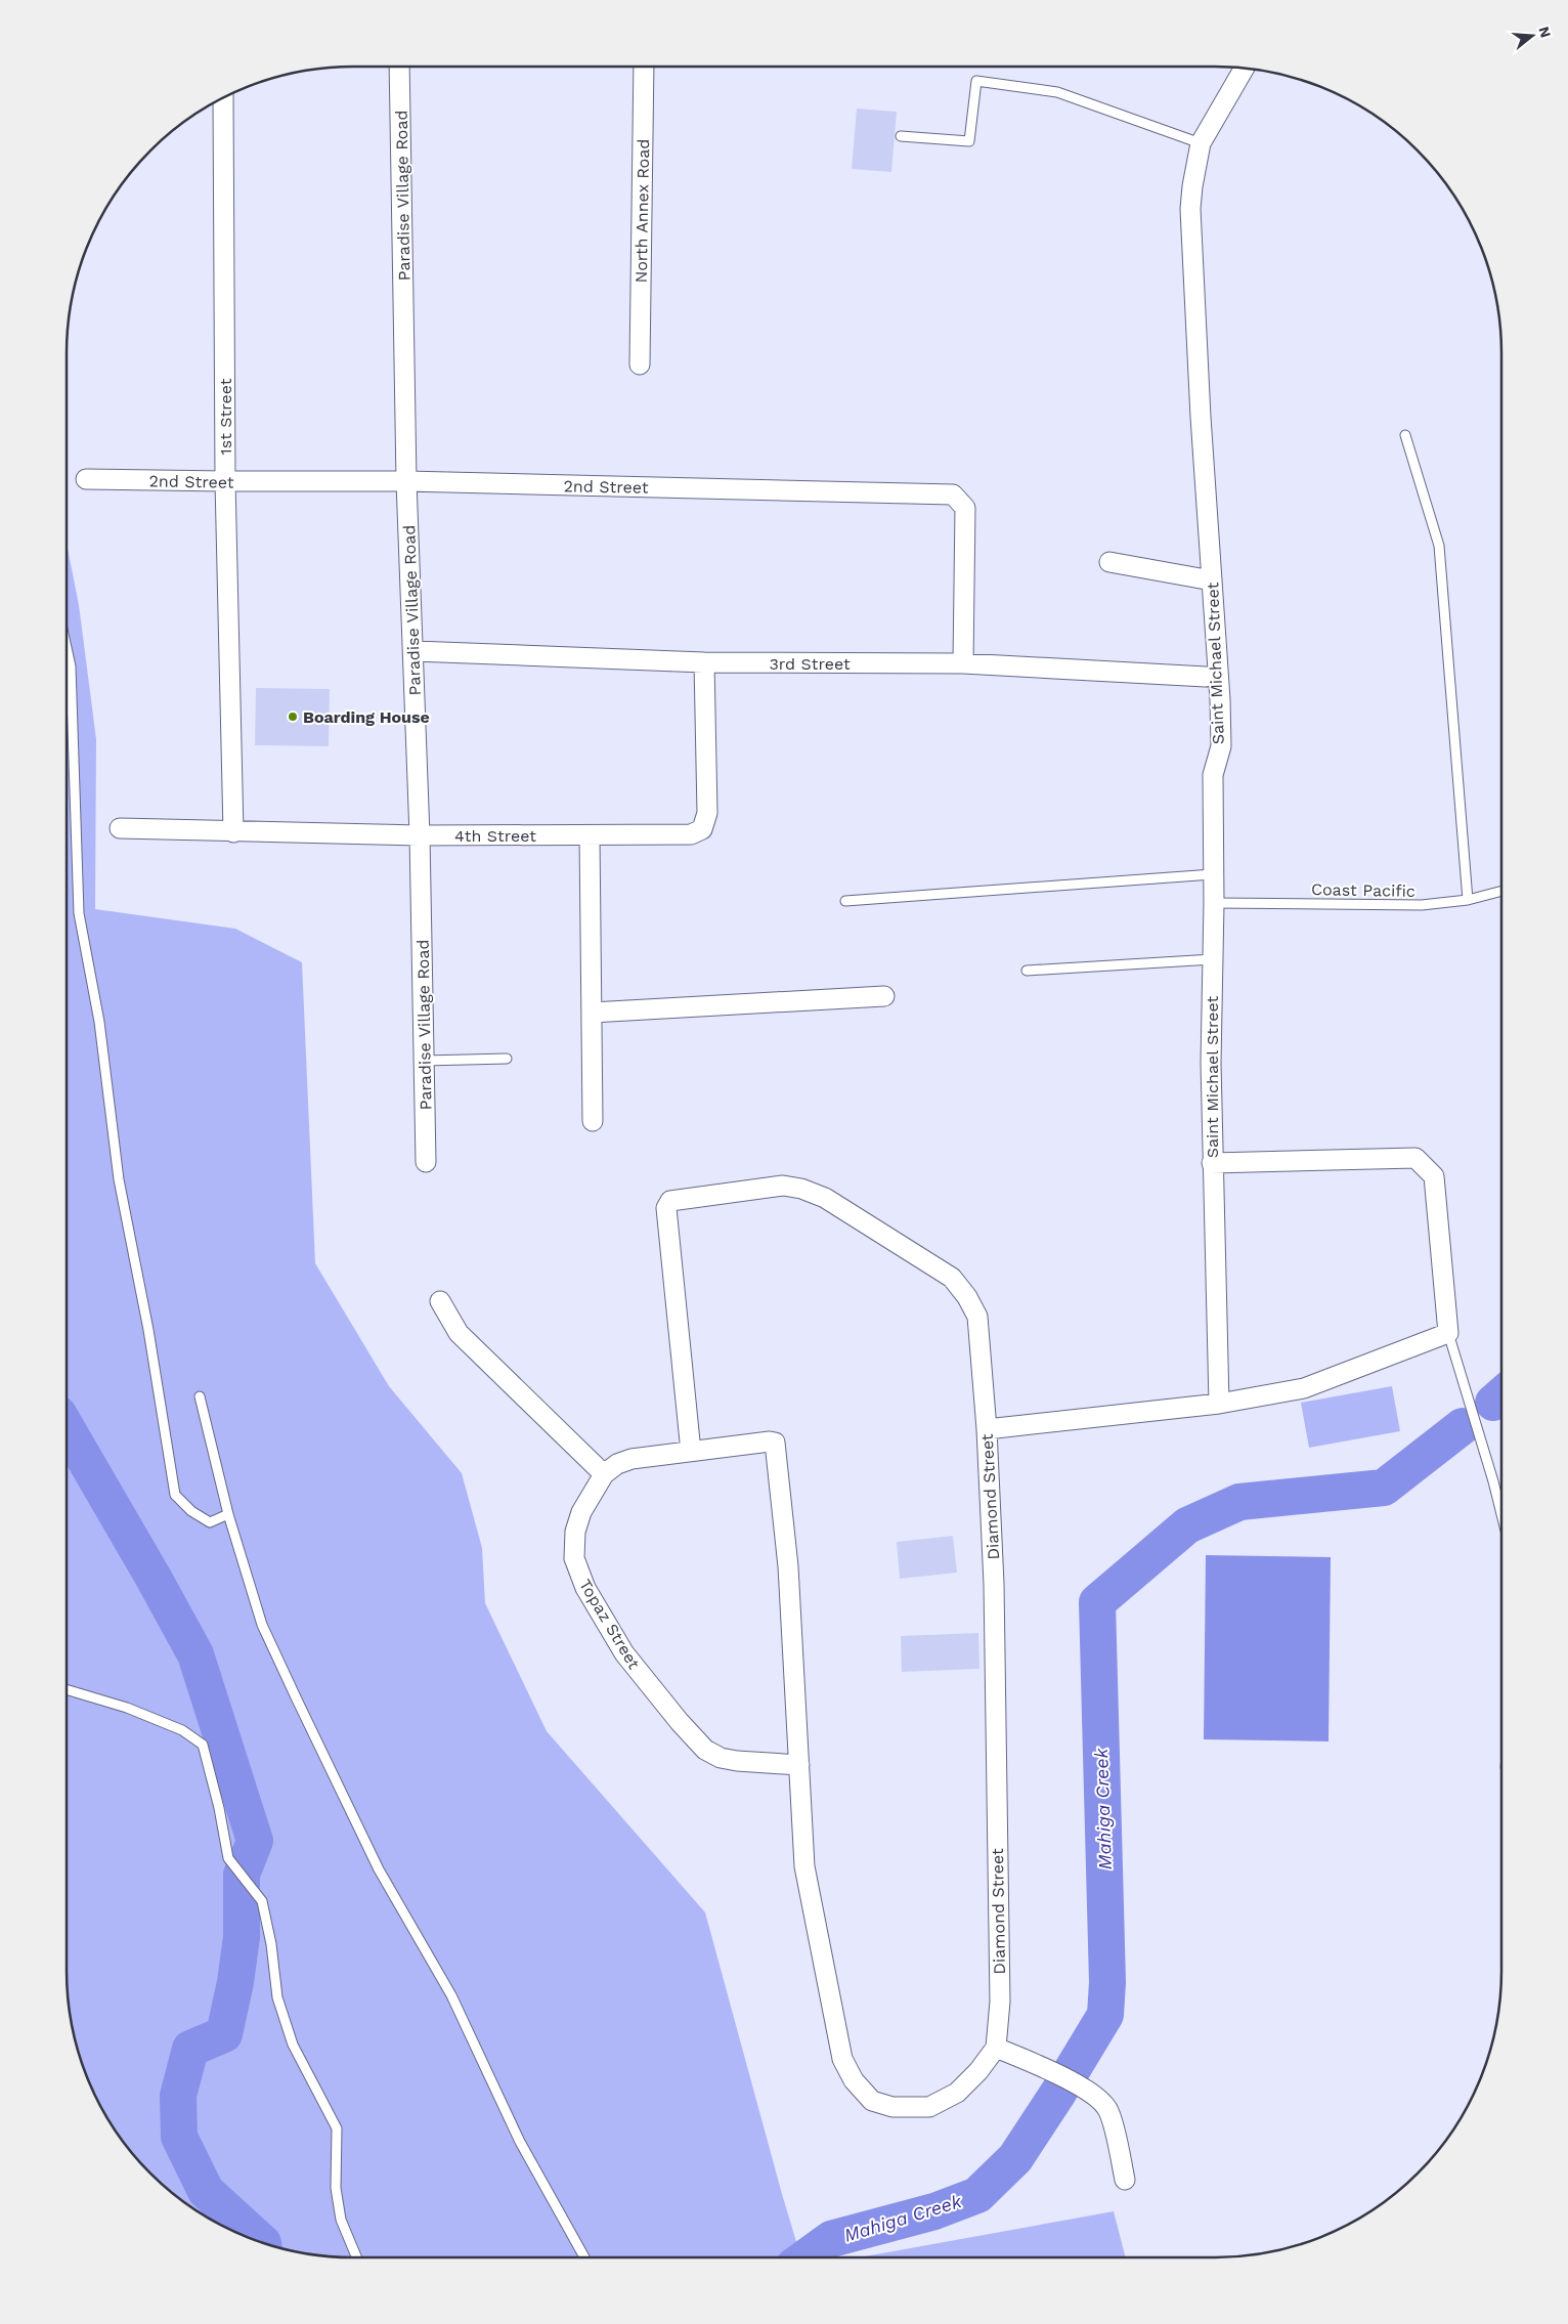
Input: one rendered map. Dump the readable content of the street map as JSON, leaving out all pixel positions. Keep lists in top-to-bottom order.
{
  "streets": {
    "street": [
      "Paradise Village Road",
      "North Annex Road",
      "1st Street",
      "2nd Street",
      "3rd Street",
      "Saint Michael Street",
      "4th Street",
      "Diamond Street",
      "Topaz Street"
    ],
    "lane": ["Coast Pacific"]
  },
  "crossings": [
    ["Paradise Village Road", "2nd Street"],
    ["Paradise Village Road", "3rd Street"],
    ["Paradise Village Road", "4th Street"],
    ["1st Street", "2nd Street"],
    ["1st Street", "4th Street"],
    ["2nd Street", "3rd Street"],
    ["3rd Street", "4th Street"],
    ["Saint Michael Street", "Coast Pacific"],
    ["Diamond Street", "Topaz Street"]
  ],
  "water": ["Mahiga Creek"],
  "places": ["Boarding House"],
  "north": "right"
}
